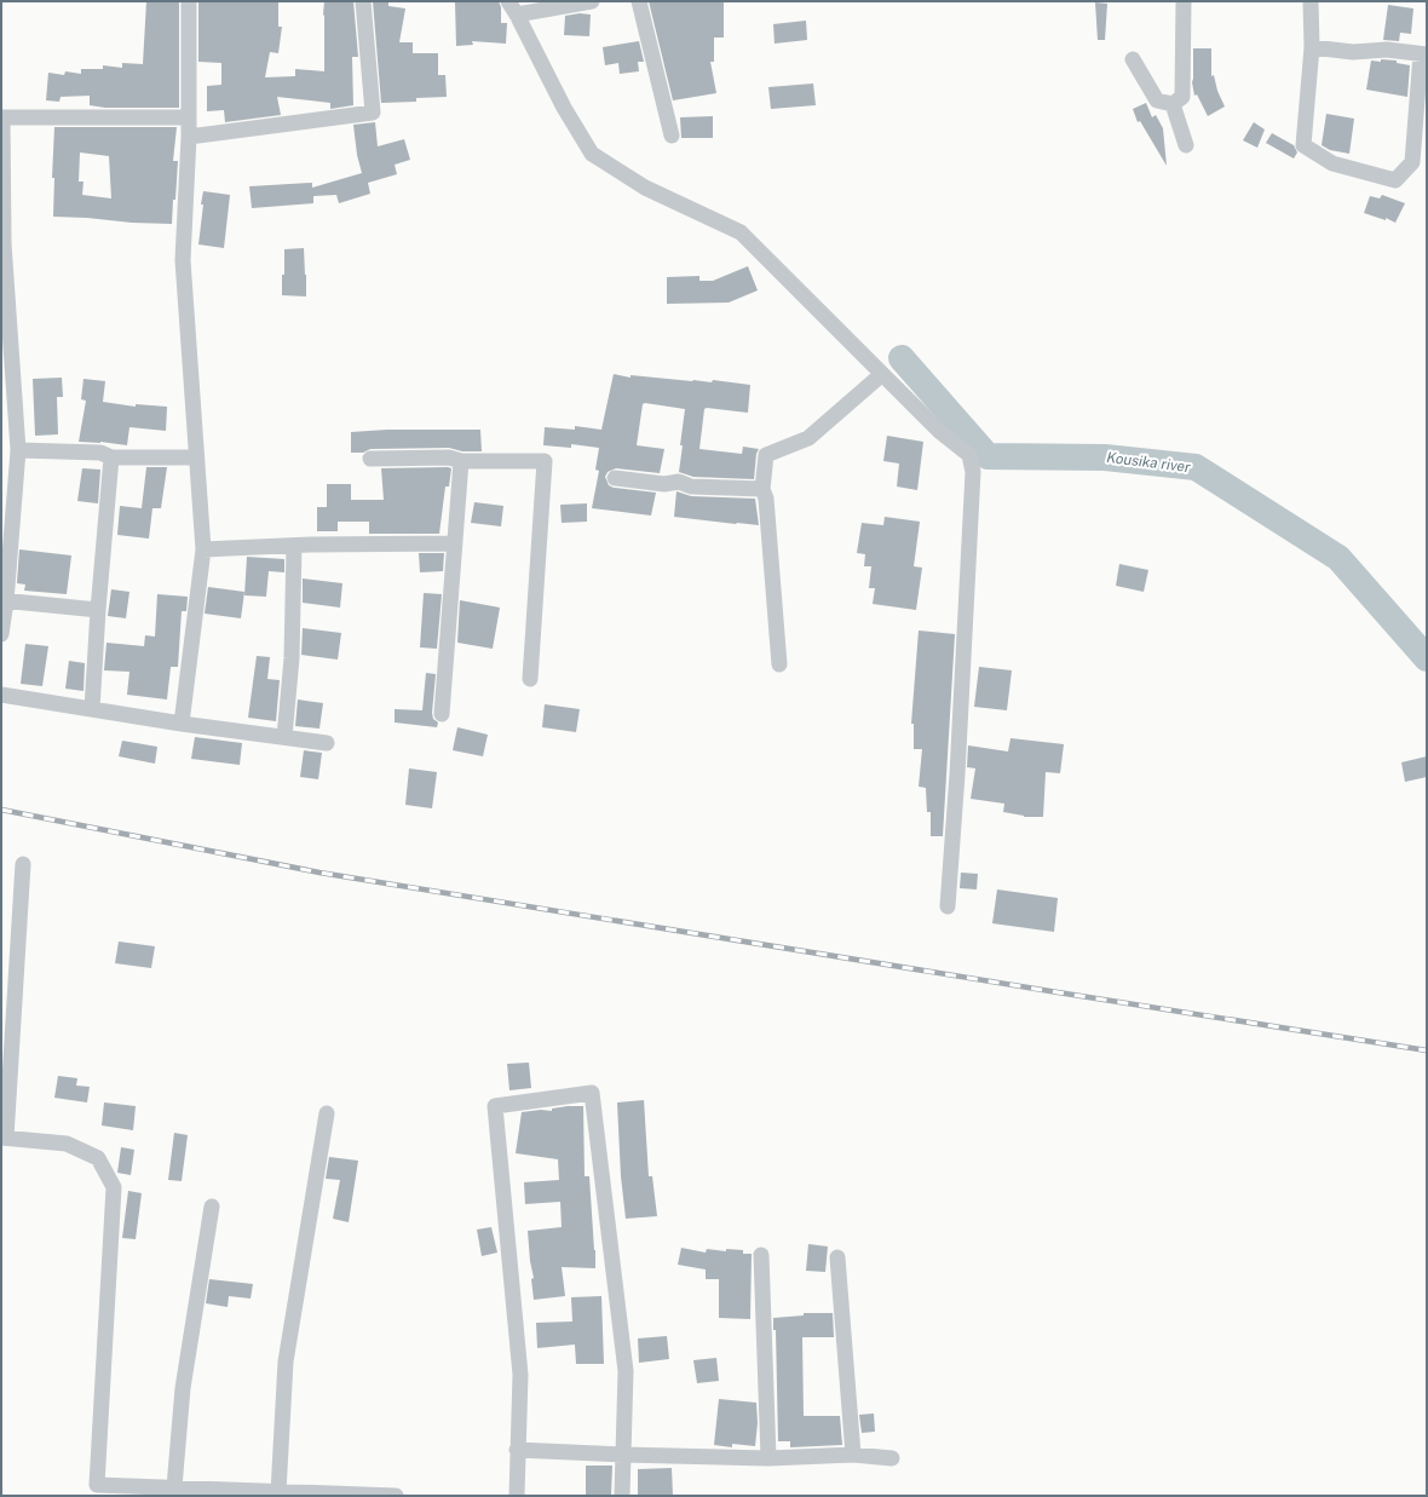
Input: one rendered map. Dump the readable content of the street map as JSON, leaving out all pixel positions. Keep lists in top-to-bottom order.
{
  "water": ["Kousika river"]
}
